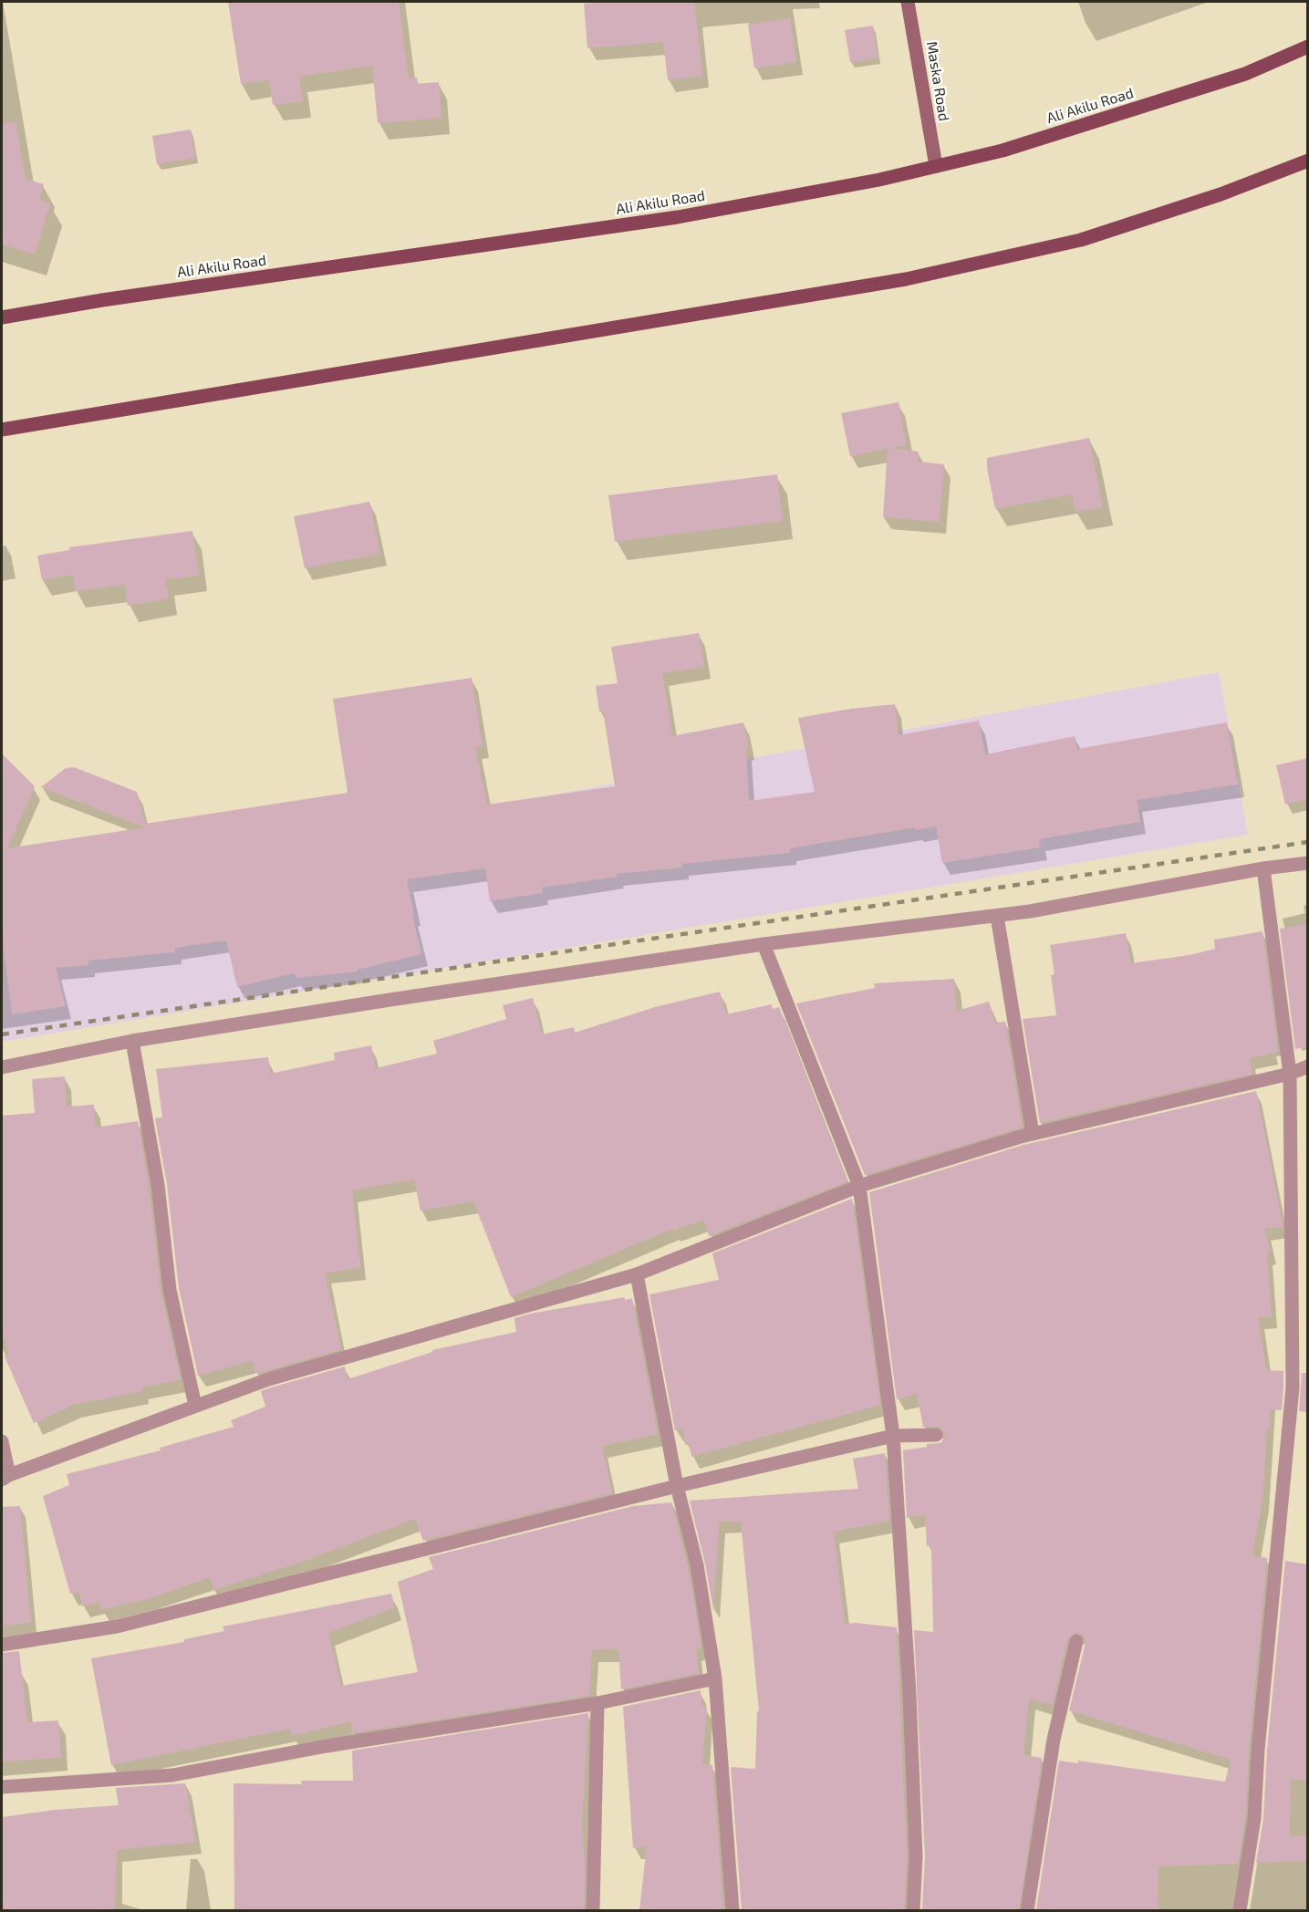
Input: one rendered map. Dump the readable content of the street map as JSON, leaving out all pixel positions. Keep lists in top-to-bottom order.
{
  "streets": {
    "main road": ["Ali Akilu Road"],
    "street": ["Maska Road"]
  },
  "crossings": [
    ["Maska Road", "Ali Akilu Road"]
  ]
}
